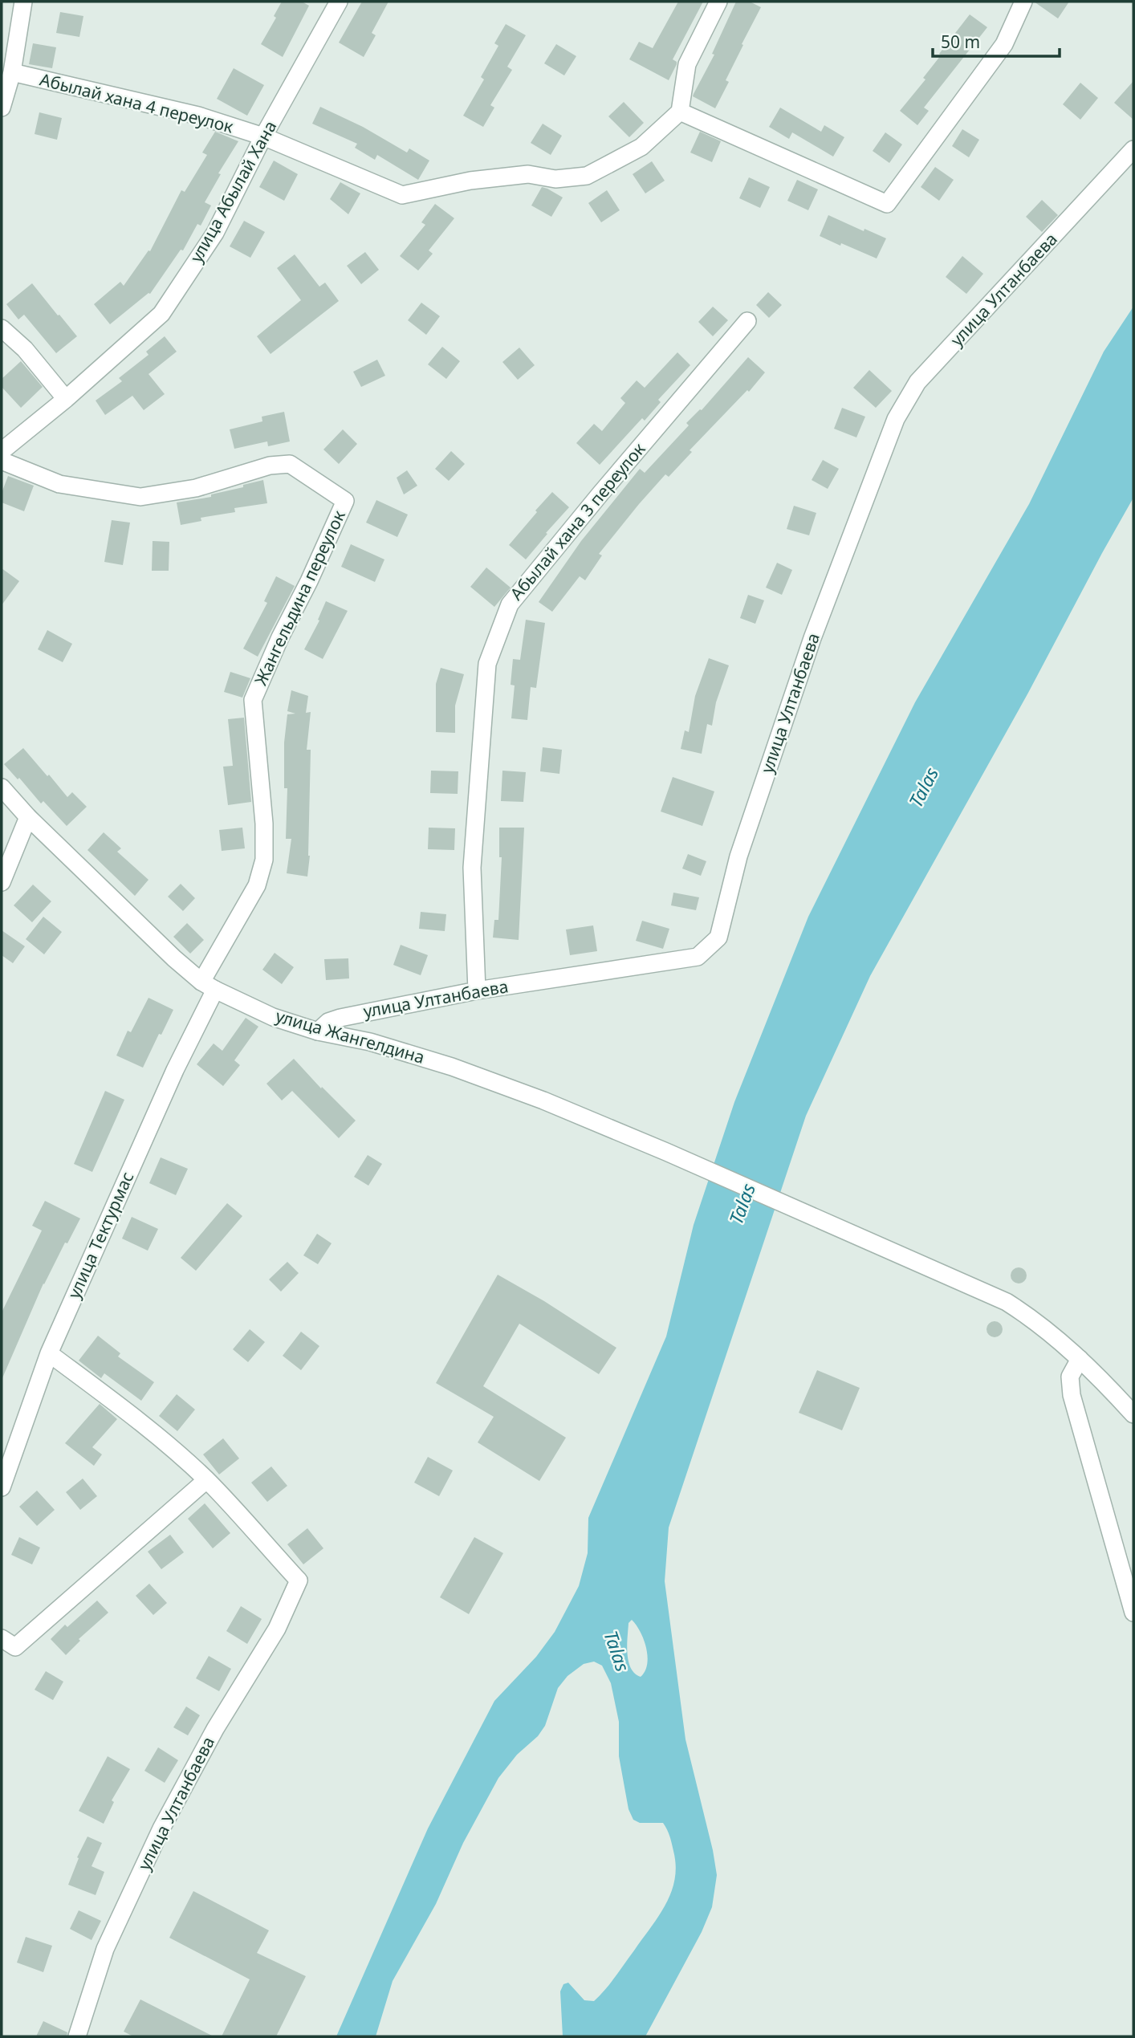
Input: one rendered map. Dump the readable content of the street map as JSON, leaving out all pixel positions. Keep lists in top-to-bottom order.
{
  "streets": {
    "street": [
      "Абылай хана 4 переулок",
      "улица Абылай Хана",
      "улица Ултанбаева",
      "Абылай хана 3 переулок",
      "Жангельдина переулок",
      "улица Жангелдина",
      "улица Тектурмас"
    ]
  },
  "crossings": [
    ["Абылай хана 4 переулок", "улица Абылай Хана"],
    ["улица Ултанбаева", "Абылай хана 3 переулок"],
    ["улица Ултанбаева", "улица Жангелдина"],
    ["Жангельдина переулок", "улица Жангелдина"],
    ["Жангельдина переулок", "улица Тектурмас"],
    ["улица Жангелдина", "улица Тектурмас"]
  ],
  "water": ["Talas"],
  "scale_bar": "50 m"
}
